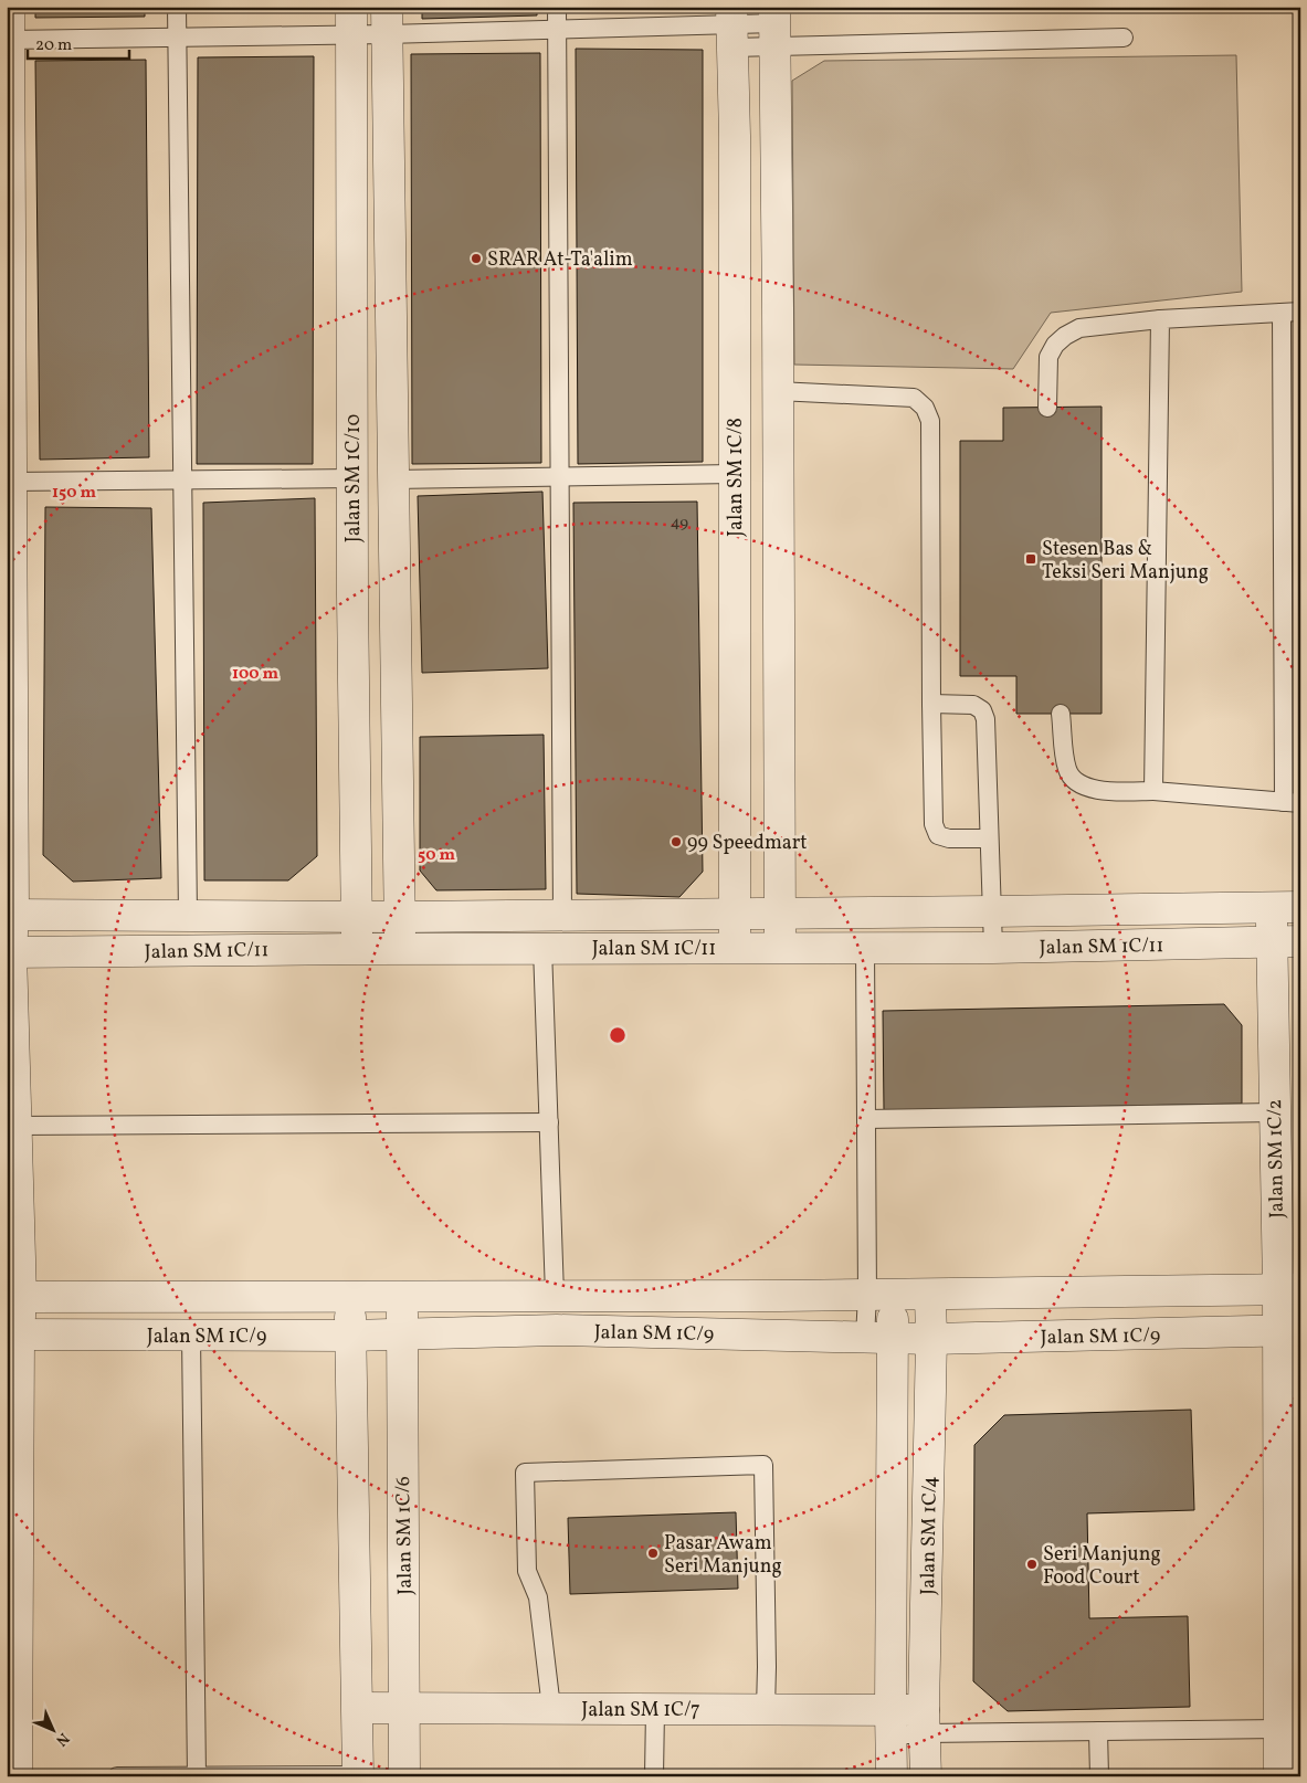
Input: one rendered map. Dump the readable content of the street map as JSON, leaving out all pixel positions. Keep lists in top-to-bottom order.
{
  "streets": {
    "street": [
      "Jalan SM 1C/8",
      "Jalan SM 1C/10",
      "Jalan SM 1C/11",
      "Jalan SM 1C/2",
      "Jalan SM 1C/9",
      "Jalan SM 1C/6",
      "Jalan SM 1C/4",
      "Jalan SM 1C/7"
    ]
  },
  "crossings": [
    ["Jalan SM 1C/8", "Jalan SM 1C/11"],
    ["Jalan SM 1C/10", "Jalan SM 1C/11"],
    ["Jalan SM 1C/11", "Jalan SM 1C/2"],
    ["Jalan SM 1C/2", "Jalan SM 1C/9"],
    ["Jalan SM 1C/9", "Jalan SM 1C/6"],
    ["Jalan SM 1C/9", "Jalan SM 1C/4"],
    ["Jalan SM 1C/6", "Jalan SM 1C/7"],
    ["Jalan SM 1C/4", "Jalan SM 1C/7"]
  ],
  "places": {
    "other": [
      "SRAR At-Ta'alim",
      "99 Speedmart",
      "Pasar Awam Seri Manjung",
      "Seri Manjung Food Court"
    ],
    "transit": ["Stesen Bas & Teksi Seri Manjung"]
  },
  "house_numbers": ["49"],
  "scale_bar": "20 m",
  "north": "bottom right",
  "rings": ["150 m", "100 m", "50 m"]
}
